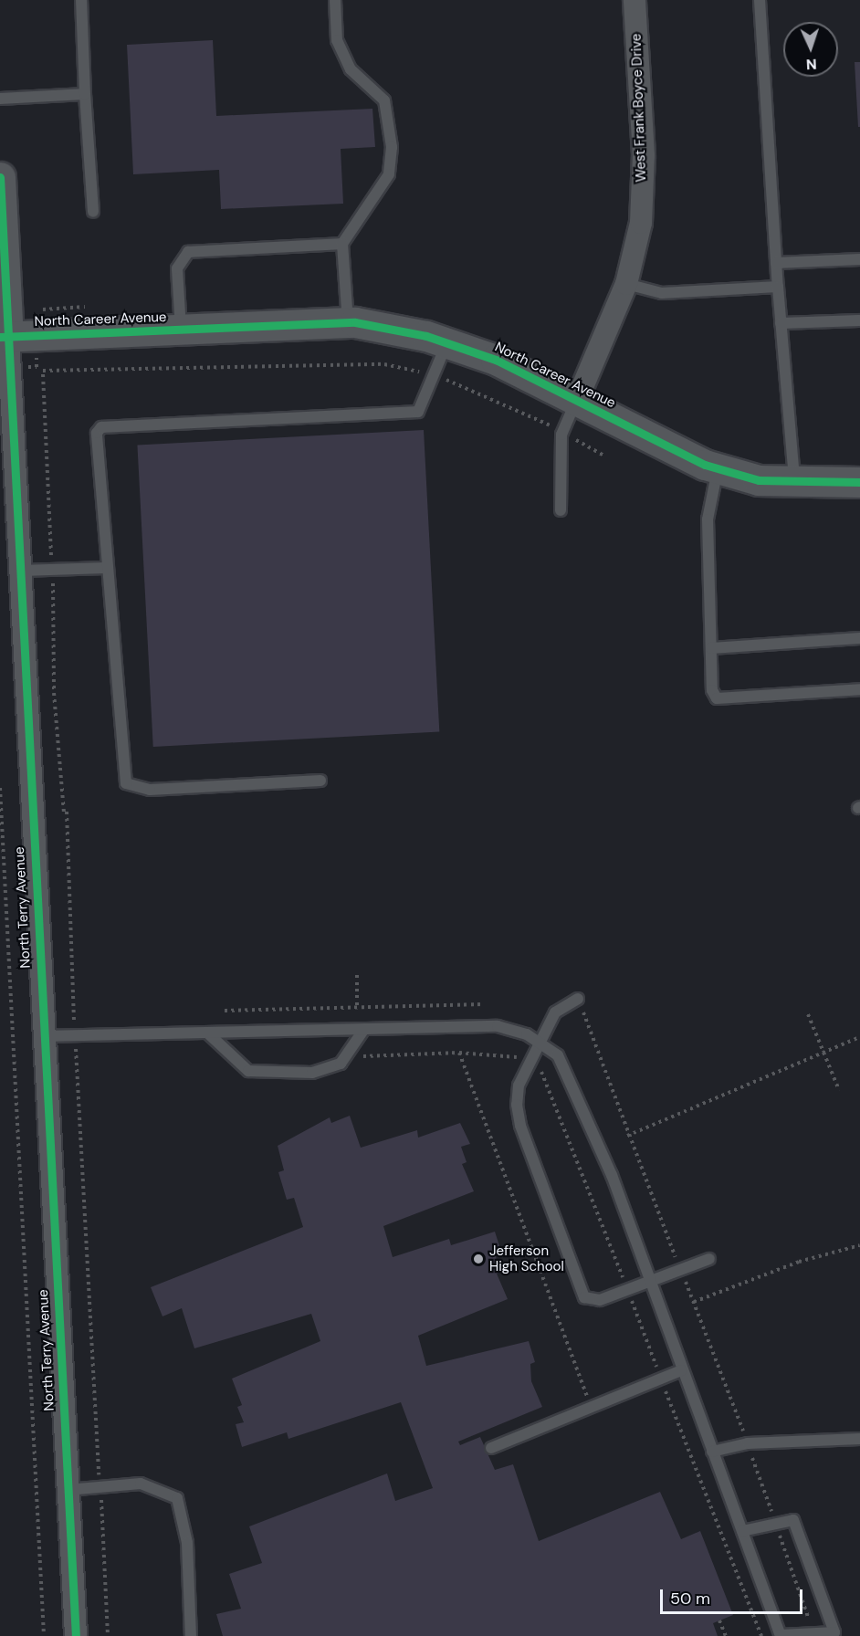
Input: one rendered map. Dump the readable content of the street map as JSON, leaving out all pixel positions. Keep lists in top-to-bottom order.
{
  "streets": {
    "street": ["West Frank Boyce Drive", "North Career Avenue", "North Terry Avenue"]
  },
  "crossings": [
    ["West Frank Boyce Drive", "North Career Avenue"],
    ["North Career Avenue", "North Terry Avenue"]
  ],
  "places": ["Jefferson High School"],
  "scale_bar": "50 m",
  "north": "bottom"
}
